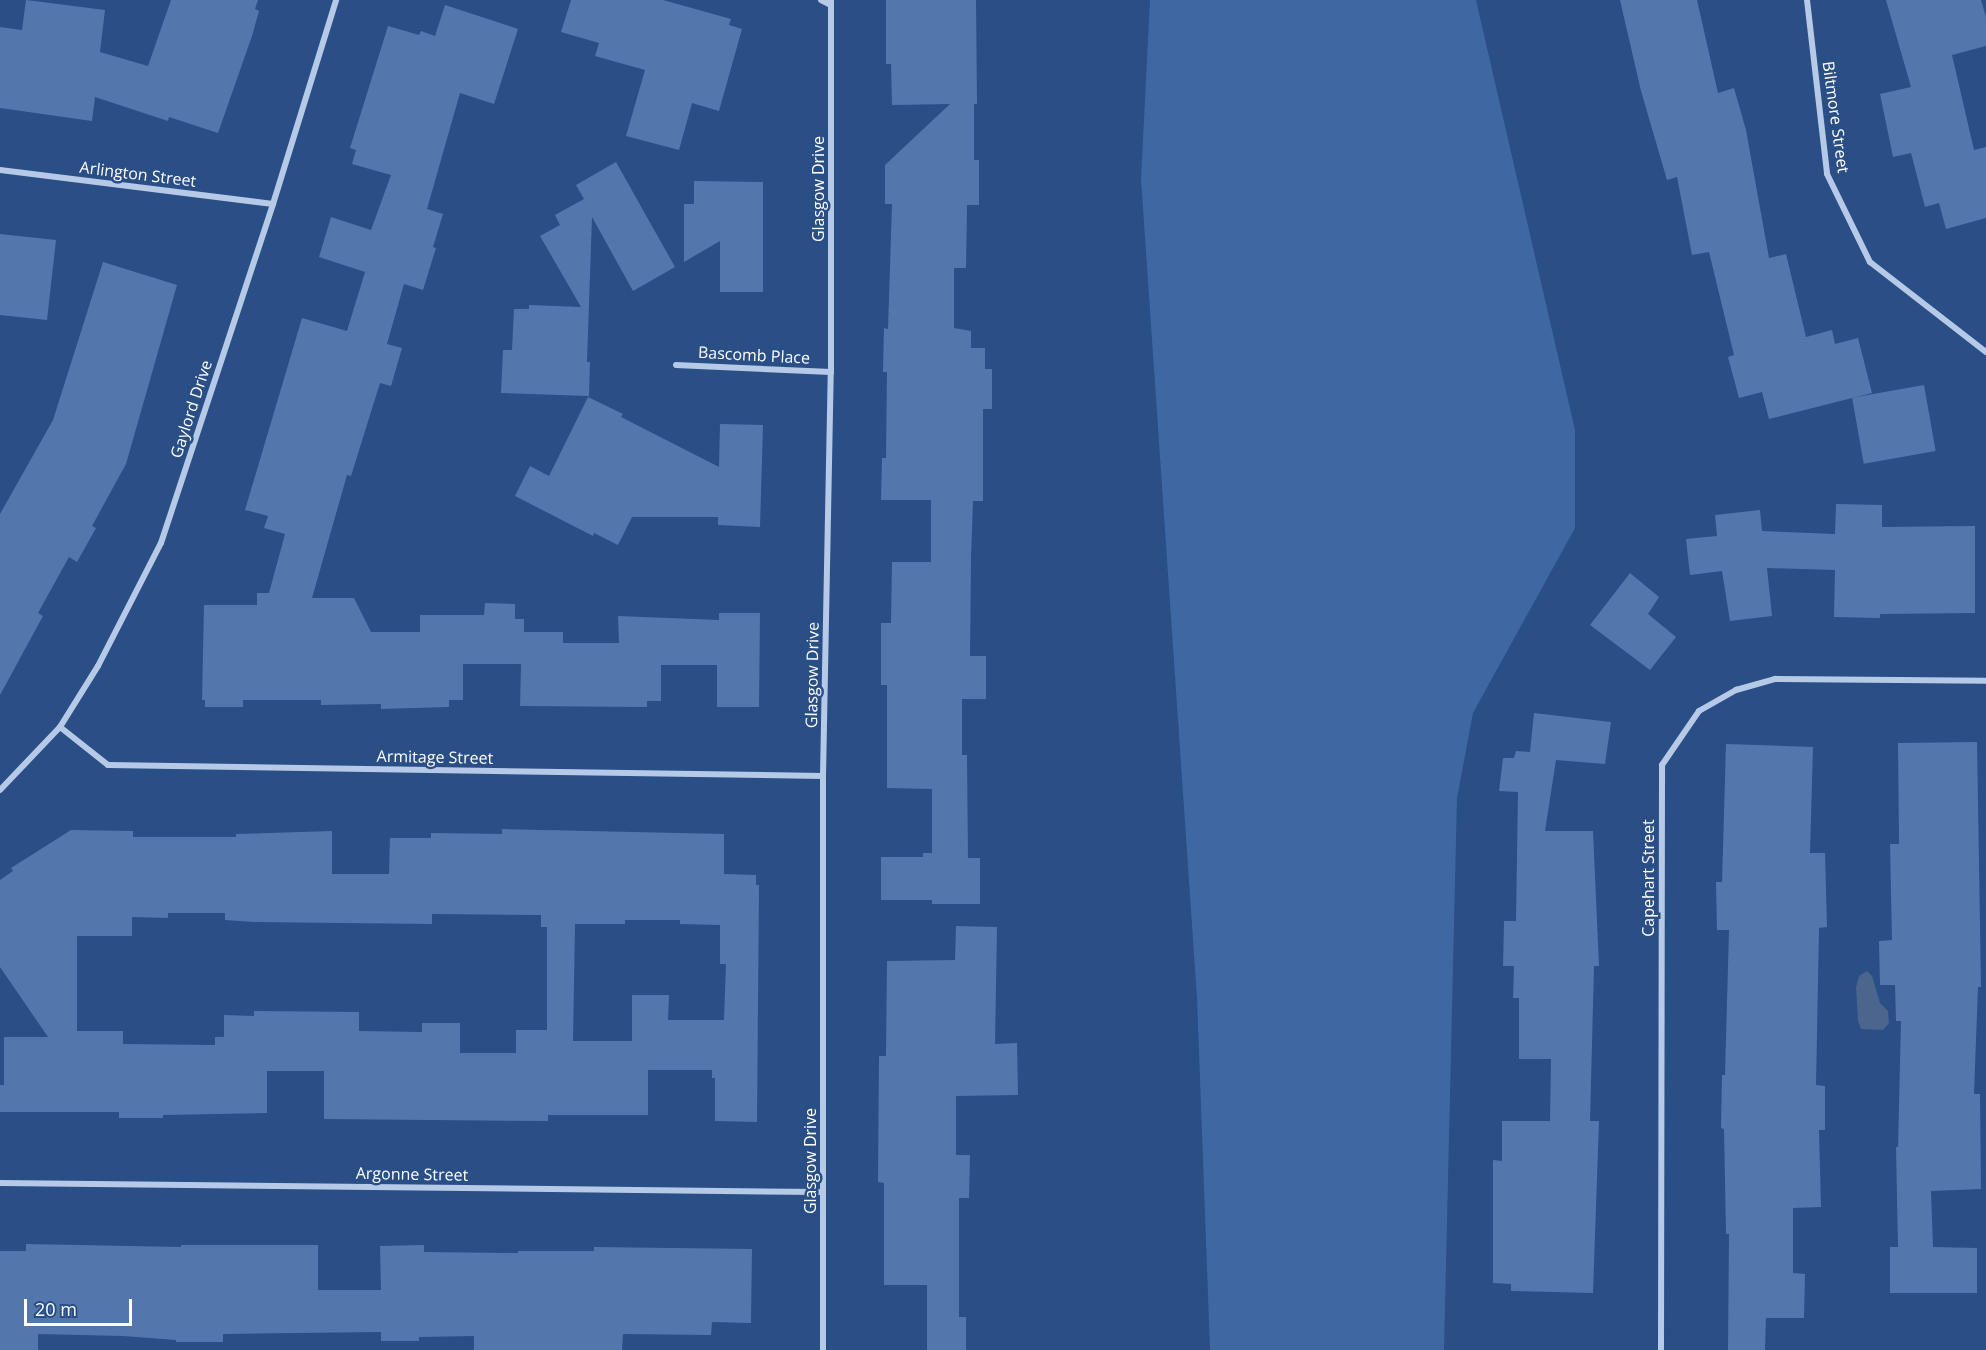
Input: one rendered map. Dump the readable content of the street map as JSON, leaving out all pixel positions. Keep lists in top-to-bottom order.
{
  "streets": {
    "street": [
      "Biltmore Street",
      "Arlington Street",
      "Glasgow Drive",
      "Bascomb Place",
      "Gaylord Drive",
      "Armitage Street",
      "Capehart Street",
      "Argonne Street"
    ]
  },
  "crossings": [
    ["Arlington Street", "Gaylord Drive"],
    ["Glasgow Drive", "Bascomb Place"],
    ["Glasgow Drive", "Armitage Street"],
    ["Glasgow Drive", "Argonne Street"],
    ["Gaylord Drive", "Armitage Street"]
  ],
  "scale_bar": "20 m"
}
